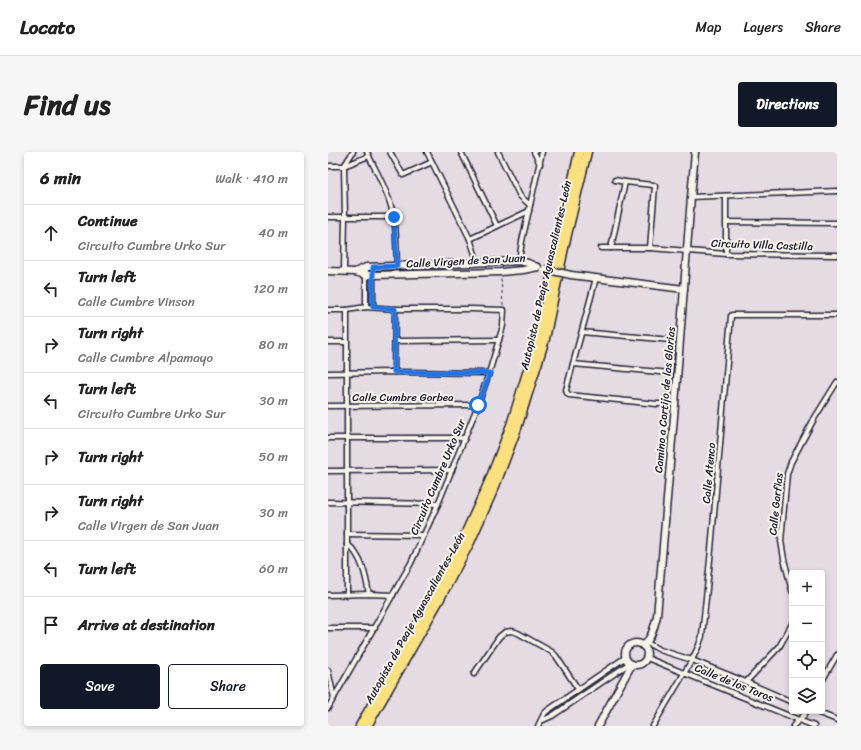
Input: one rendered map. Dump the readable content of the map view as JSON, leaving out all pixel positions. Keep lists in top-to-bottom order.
{
  "streets": {
    "highway": ["Autopista de Peaje Aguascalientes-León"],
    "street": [
      "Circuito Villa Castilla",
      "Calle Virgen de San Juan",
      "Calle Cumbre Gorbea",
      "Camino a Cortijo de las Glorias",
      "Calle Atenco",
      "Circuito Cumbre Urko Sur",
      "Calle Garfias",
      "Calle de los Toros"
    ]
  },
  "crossings": [
    ["Circuito Villa Castilla", "Camino a Cortijo de las Glorias"],
    ["Calle Cumbre Gorbea", "Circuito Cumbre Urko Sur"],
    ["Camino a Cortijo de las Glorias", "Calle de los Toros"],
    ["Calle Atenco", "Calle de los Toros"]
  ],
  "page": {
    "header": "Locato",
    "nav": ["Map", "Layers", "Share"],
    "title": "Find us",
    "buttons": [
      "Directions",
      ["Save", "Share"]
    ],
    "heading": ["6 min", "Walk · 410 m"],
    "list": [
      ["Continue", "Circuito Cumbre Urko Sur", "40 m"],
      ["Turn left", "Calle Cumbre Vinson", "120 m"],
      ["Turn right", "Calle Cumbre Alpamayo", "80 m"],
      ["Turn left", "Circuito Cumbre Urko Sur", "30 m"],
      ["Turn right", "50 m"],
      ["Turn right", "Calle Virgen de San Juan", "30 m"],
      ["Turn left", "60 m"],
      "Arrive at destination"
    ],
    "map_buttons": ["+", "−"]
  }
}
